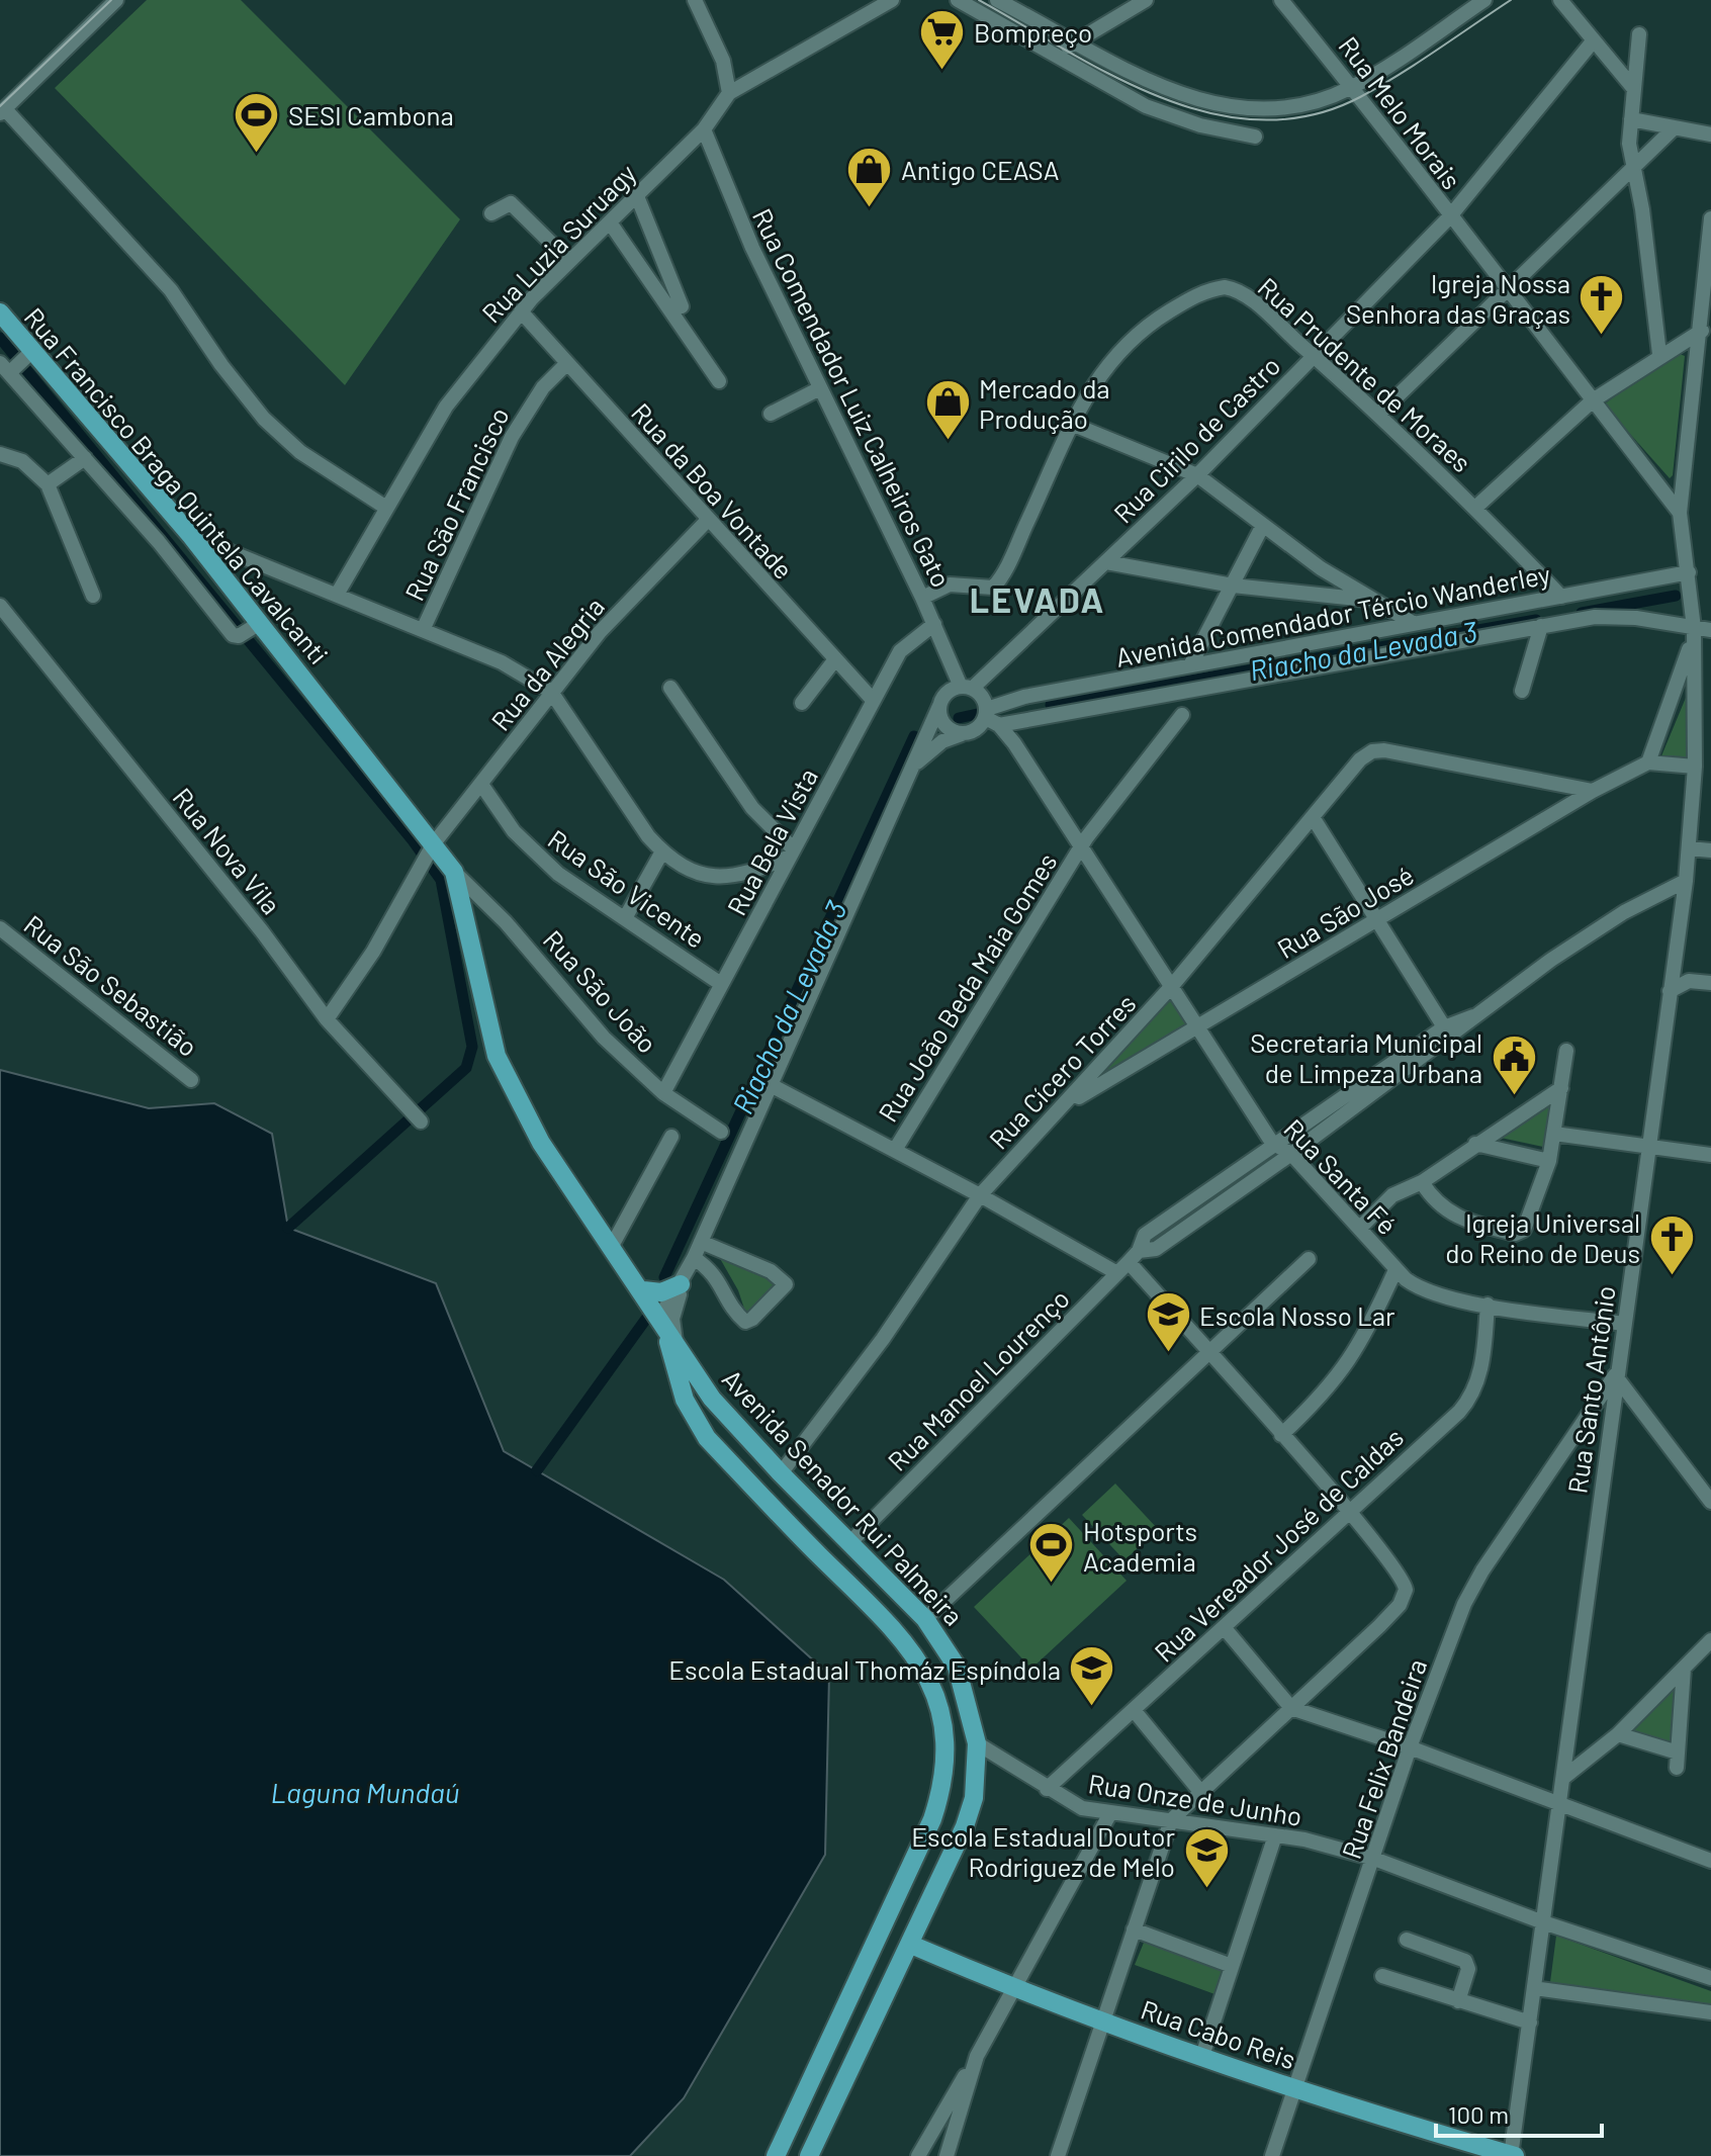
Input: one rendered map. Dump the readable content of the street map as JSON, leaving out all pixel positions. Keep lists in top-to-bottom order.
{
  "streets": {
    "main road": ["Rua Francisco Braga Quintela Cavalcanti", "Avenida Senador Rui Palmeira", "Rua Cabo Reis"],
    "street": [
      "Rua Melo Morais",
      "Rua Luzia Suruagy",
      "Rua Prudente de Moraes",
      "Rua Comendador Luiz Calheiros Gato",
      "Rua Cirilo de Castro",
      "Rua da Boa Vontade",
      "Rua São Francisco",
      "Avenida Comendador Tércio Wanderley",
      "Rua da Alegria",
      "Rua Bela Vista",
      "Rua Nova Vila",
      "Rua São Vicente",
      "Rua São José",
      "Rua São Sebastião",
      "Rua João Beda Maia Gomes",
      "Rua São João",
      "Rua Cícero Torres",
      "Rua Santa Fé",
      "Rua Manoel Lourenço",
      "Rua Santo Antônio",
      "Rua Vereador José de Caldas",
      "Rua Felix Bandeira",
      "Rua Onze de Junho"
    ]
  },
  "crossings": [
    ["Rua Melo Morais", "Rua Cirilo de Castro"],
    ["Rua Melo Morais", "Rua Santo Antônio"],
    ["Rua Luzia Suruagy", "Rua Comendador Luiz Calheiros Gato"],
    ["Rua Luzia Suruagy", "Rua da Boa Vontade"],
    ["Rua Prudente de Moraes", "Rua Comendador Luiz Calheiros Gato"],
    ["Rua Prudente de Moraes", "Rua Cirilo de Castro"],
    ["Rua Prudente de Moraes", "Avenida Comendador Tércio Wanderley"],
    ["Rua Comendador Luiz Calheiros Gato", "Rua Cirilo de Castro"],
    ["Rua Comendador Luiz Calheiros Gato", "Avenida Comendador Tércio Wanderley"],
    ["Rua Comendador Luiz Calheiros Gato", "Rua Bela Vista"],
    ["Rua Comendador Luiz Calheiros Gato", "Rua Santa Fé"],
    ["Rua Cirilo de Castro", "Avenida Comendador Tércio Wanderley"],
    ["Rua Cirilo de Castro", "Rua Santa Fé"],
    ["Rua Francisco Braga Quintela Cavalcanti", "Avenida Senador Rui Palmeira"],
    ["Rua da Boa Vontade", "Rua São Francisco"],
    ["Rua da Boa Vontade", "Rua da Alegria"],
    ["Rua da Boa Vontade", "Rua Bela Vista"],
    ["Avenida Comendador Tércio Wanderley", "Rua Santa Fé"],
    ["Avenida Comendador Tércio Wanderley", "Rua Santo Antônio"],
    ["Rua da Alegria", "Rua Nova Vila"],
    ["Rua da Alegria", "Rua São Vicente"],
    ["Rua da Alegria", "Avenida Senador Rui Palmeira"],
    ["Rua Bela Vista", "Rua São Vicente"],
    ["Rua Bela Vista", "Rua São João"],
    ["Rua São José", "Rua Cícero Torres"],
    ["Rua São José", "Rua Santa Fé"],
    ["Rua João Beda Maia Gomes", "Rua Santa Fé"],
    ["Rua São João", "Avenida Senador Rui Palmeira"],
    ["Rua Cícero Torres", "Rua Santa Fé"],
    ["Rua Cícero Torres", "Avenida Senador Rui Palmeira"],
    ["Rua Santa Fé", "Rua Manoel Lourenço"],
    ["Rua Santa Fé", "Rua Santo Antônio"],
    ["Rua Santa Fé", "Rua Vereador José de Caldas"],
    ["Rua Manoel Lourenço", "Rua Santo Antônio"],
    ["Rua Manoel Lourenço", "Avenida Senador Rui Palmeira"],
    ["Rua Santo Antônio", "Rua Felix Bandeira"],
    ["Rua Santo Antônio", "Rua Onze de Junho"],
    ["Rua Santo Antônio", "Rua Cabo Reis"],
    ["Avenida Senador Rui Palmeira", "Rua Onze de Junho"],
    ["Avenida Senador Rui Palmeira", "Rua Cabo Reis"],
    ["Rua Vereador José de Caldas", "Rua Onze de Junho"],
    ["Rua Felix Bandeira", "Rua Onze de Junho"],
    ["Rua Felix Bandeira", "Rua Cabo Reis"]
  ],
  "districts": ["LEVADA"],
  "water": ["Riacho da Levada 3", "Laguna Mundaú"],
  "places": {
    "supermarket": ["Bompreço"],
    "sports": ["SESI Cambona", "Hotsports Academia"],
    "shop": ["Antigo CEASA", "Mercado da Produção"],
    "church": ["Igreja Nossa Senhora das Graças", "Igreja Universal do Reino de Deus"],
    "public building": ["Secretaria Municipal de Limpeza Urbana"],
    "school or university": ["Escola Nosso Lar", "Escola Estadual Thomáz Espíndola", "Escola Estadual Doutor Rodriguez de Melo"]
  },
  "scale_bar": "100 m"
}
